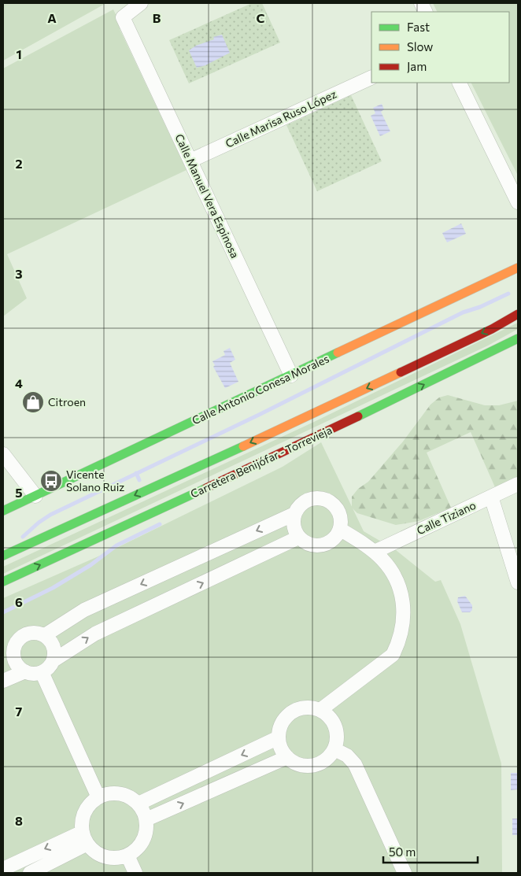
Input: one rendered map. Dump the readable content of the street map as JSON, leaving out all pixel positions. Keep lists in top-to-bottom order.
{
  "streets": {
    "main road": ["Calle Antonio Conesa Morales", "Carretera Benijófar - Torrevieja"],
    "street": ["Calle Marisa Ruso López", "Calle Manuel Vera Espinosa", "Calle Tiziano"]
  },
  "crossings": [
    ["Calle Marisa Ruso López", "Calle Manuel Vera Espinosa"],
    ["Calle Manuel Vera Espinosa", "Calle Antonio Conesa Morales"]
  ],
  "places": {
    "shop": ["Citroen"],
    "bus stop": ["Vicente Solano Ruiz"]
  },
  "legend": ["Fast", "Slow", "Jam"],
  "scale_bar": "50 m",
  "grid": {
    "columns": ["A", "B", "C"],
    "rows": [
      "1",
      "2",
      "3",
      "4",
      "5",
      "6",
      "7",
      "8"
    ]
  }
}
